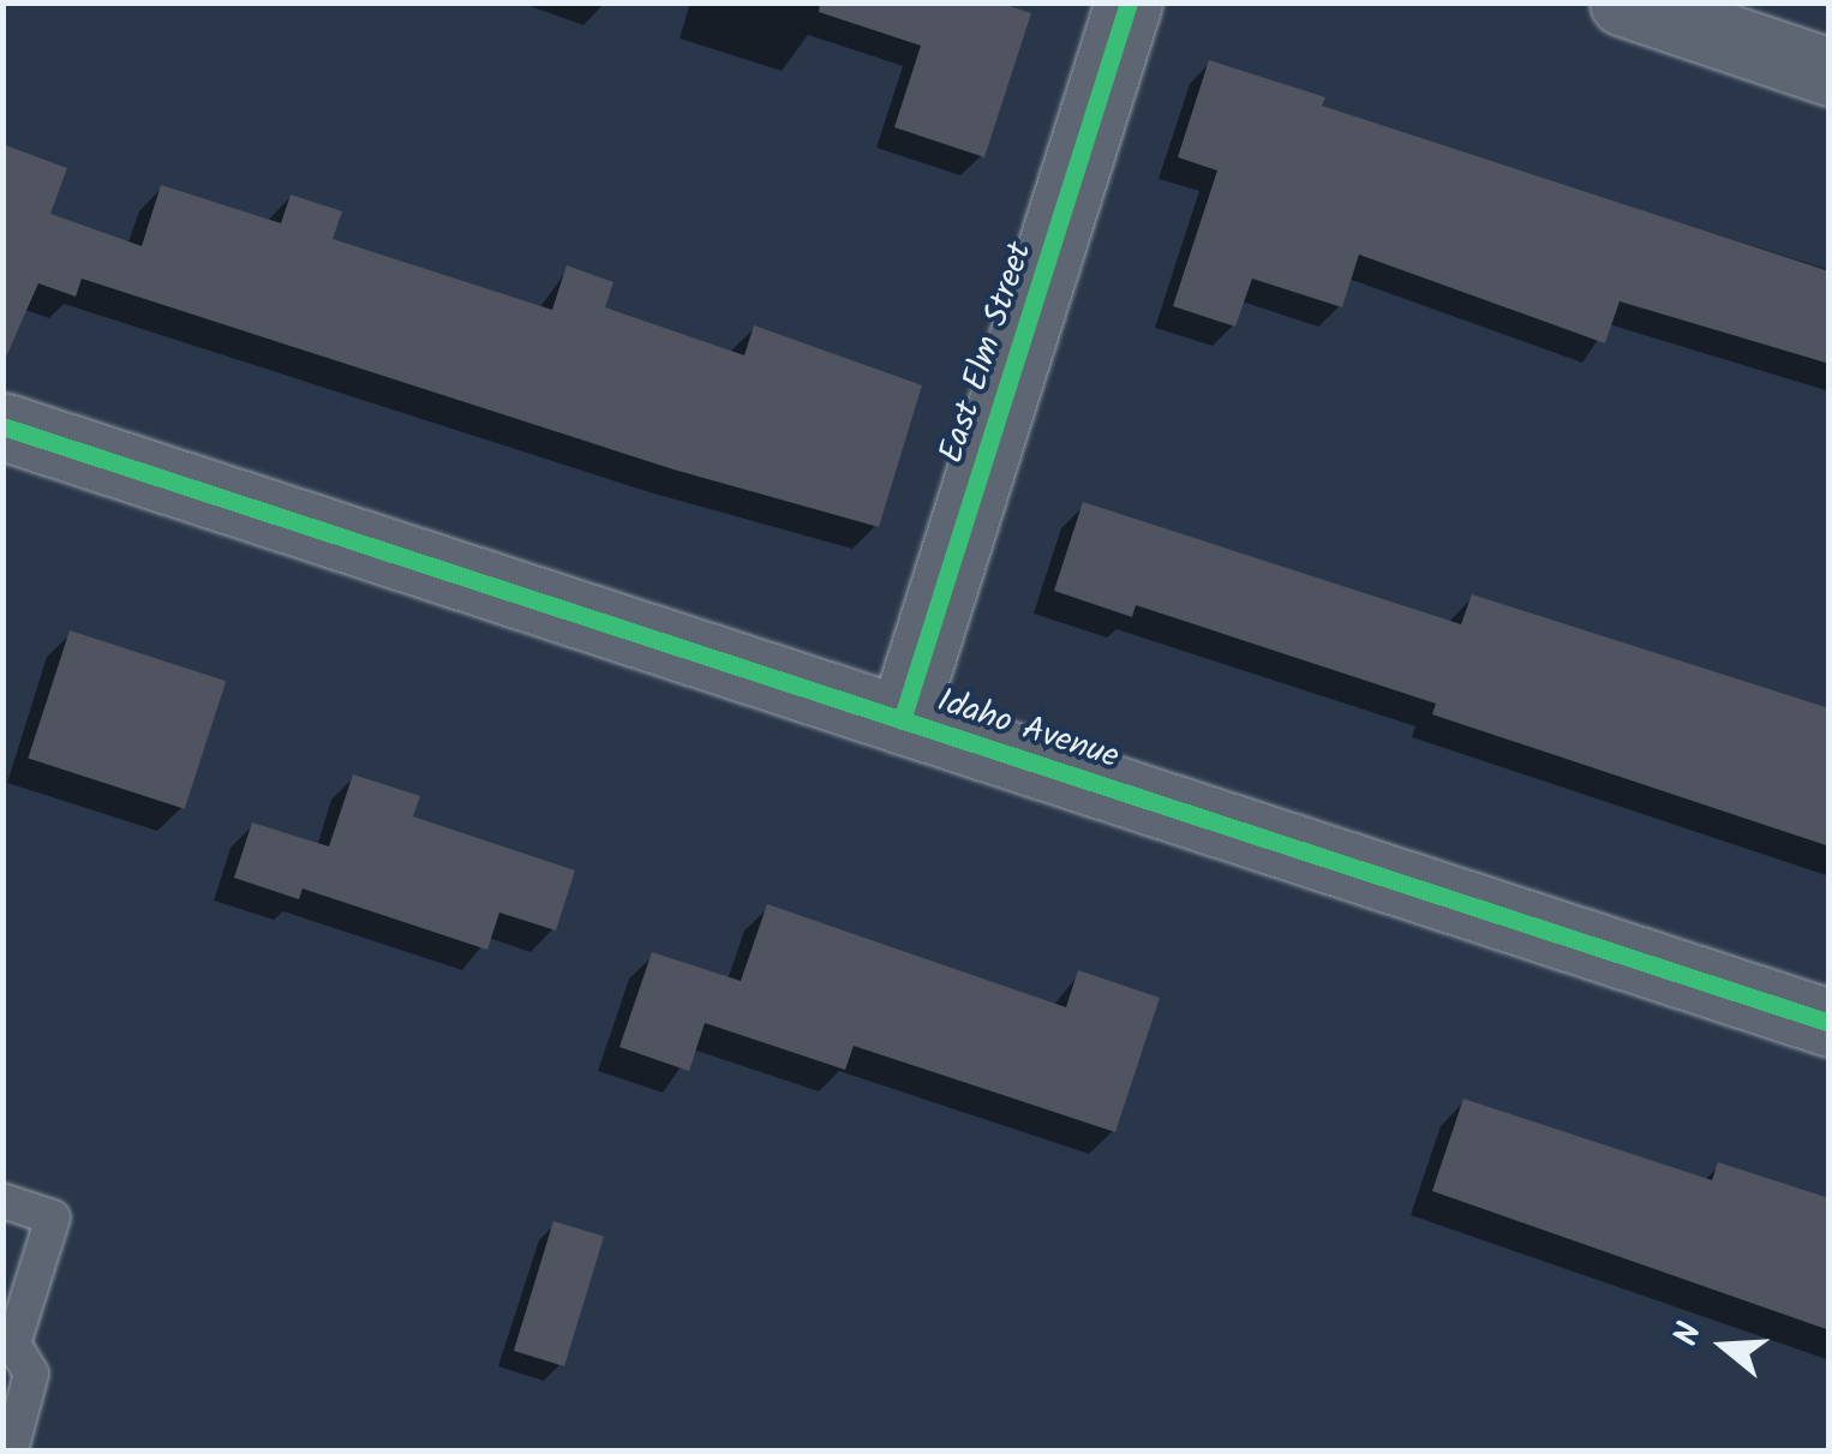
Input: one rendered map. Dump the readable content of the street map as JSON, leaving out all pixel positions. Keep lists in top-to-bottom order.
{
  "streets": {
    "street": ["East Elm Street", "Idaho Avenue"]
  },
  "crossings": [
    ["East Elm Street", "Idaho Avenue"]
  ],
  "north": "left"
}
